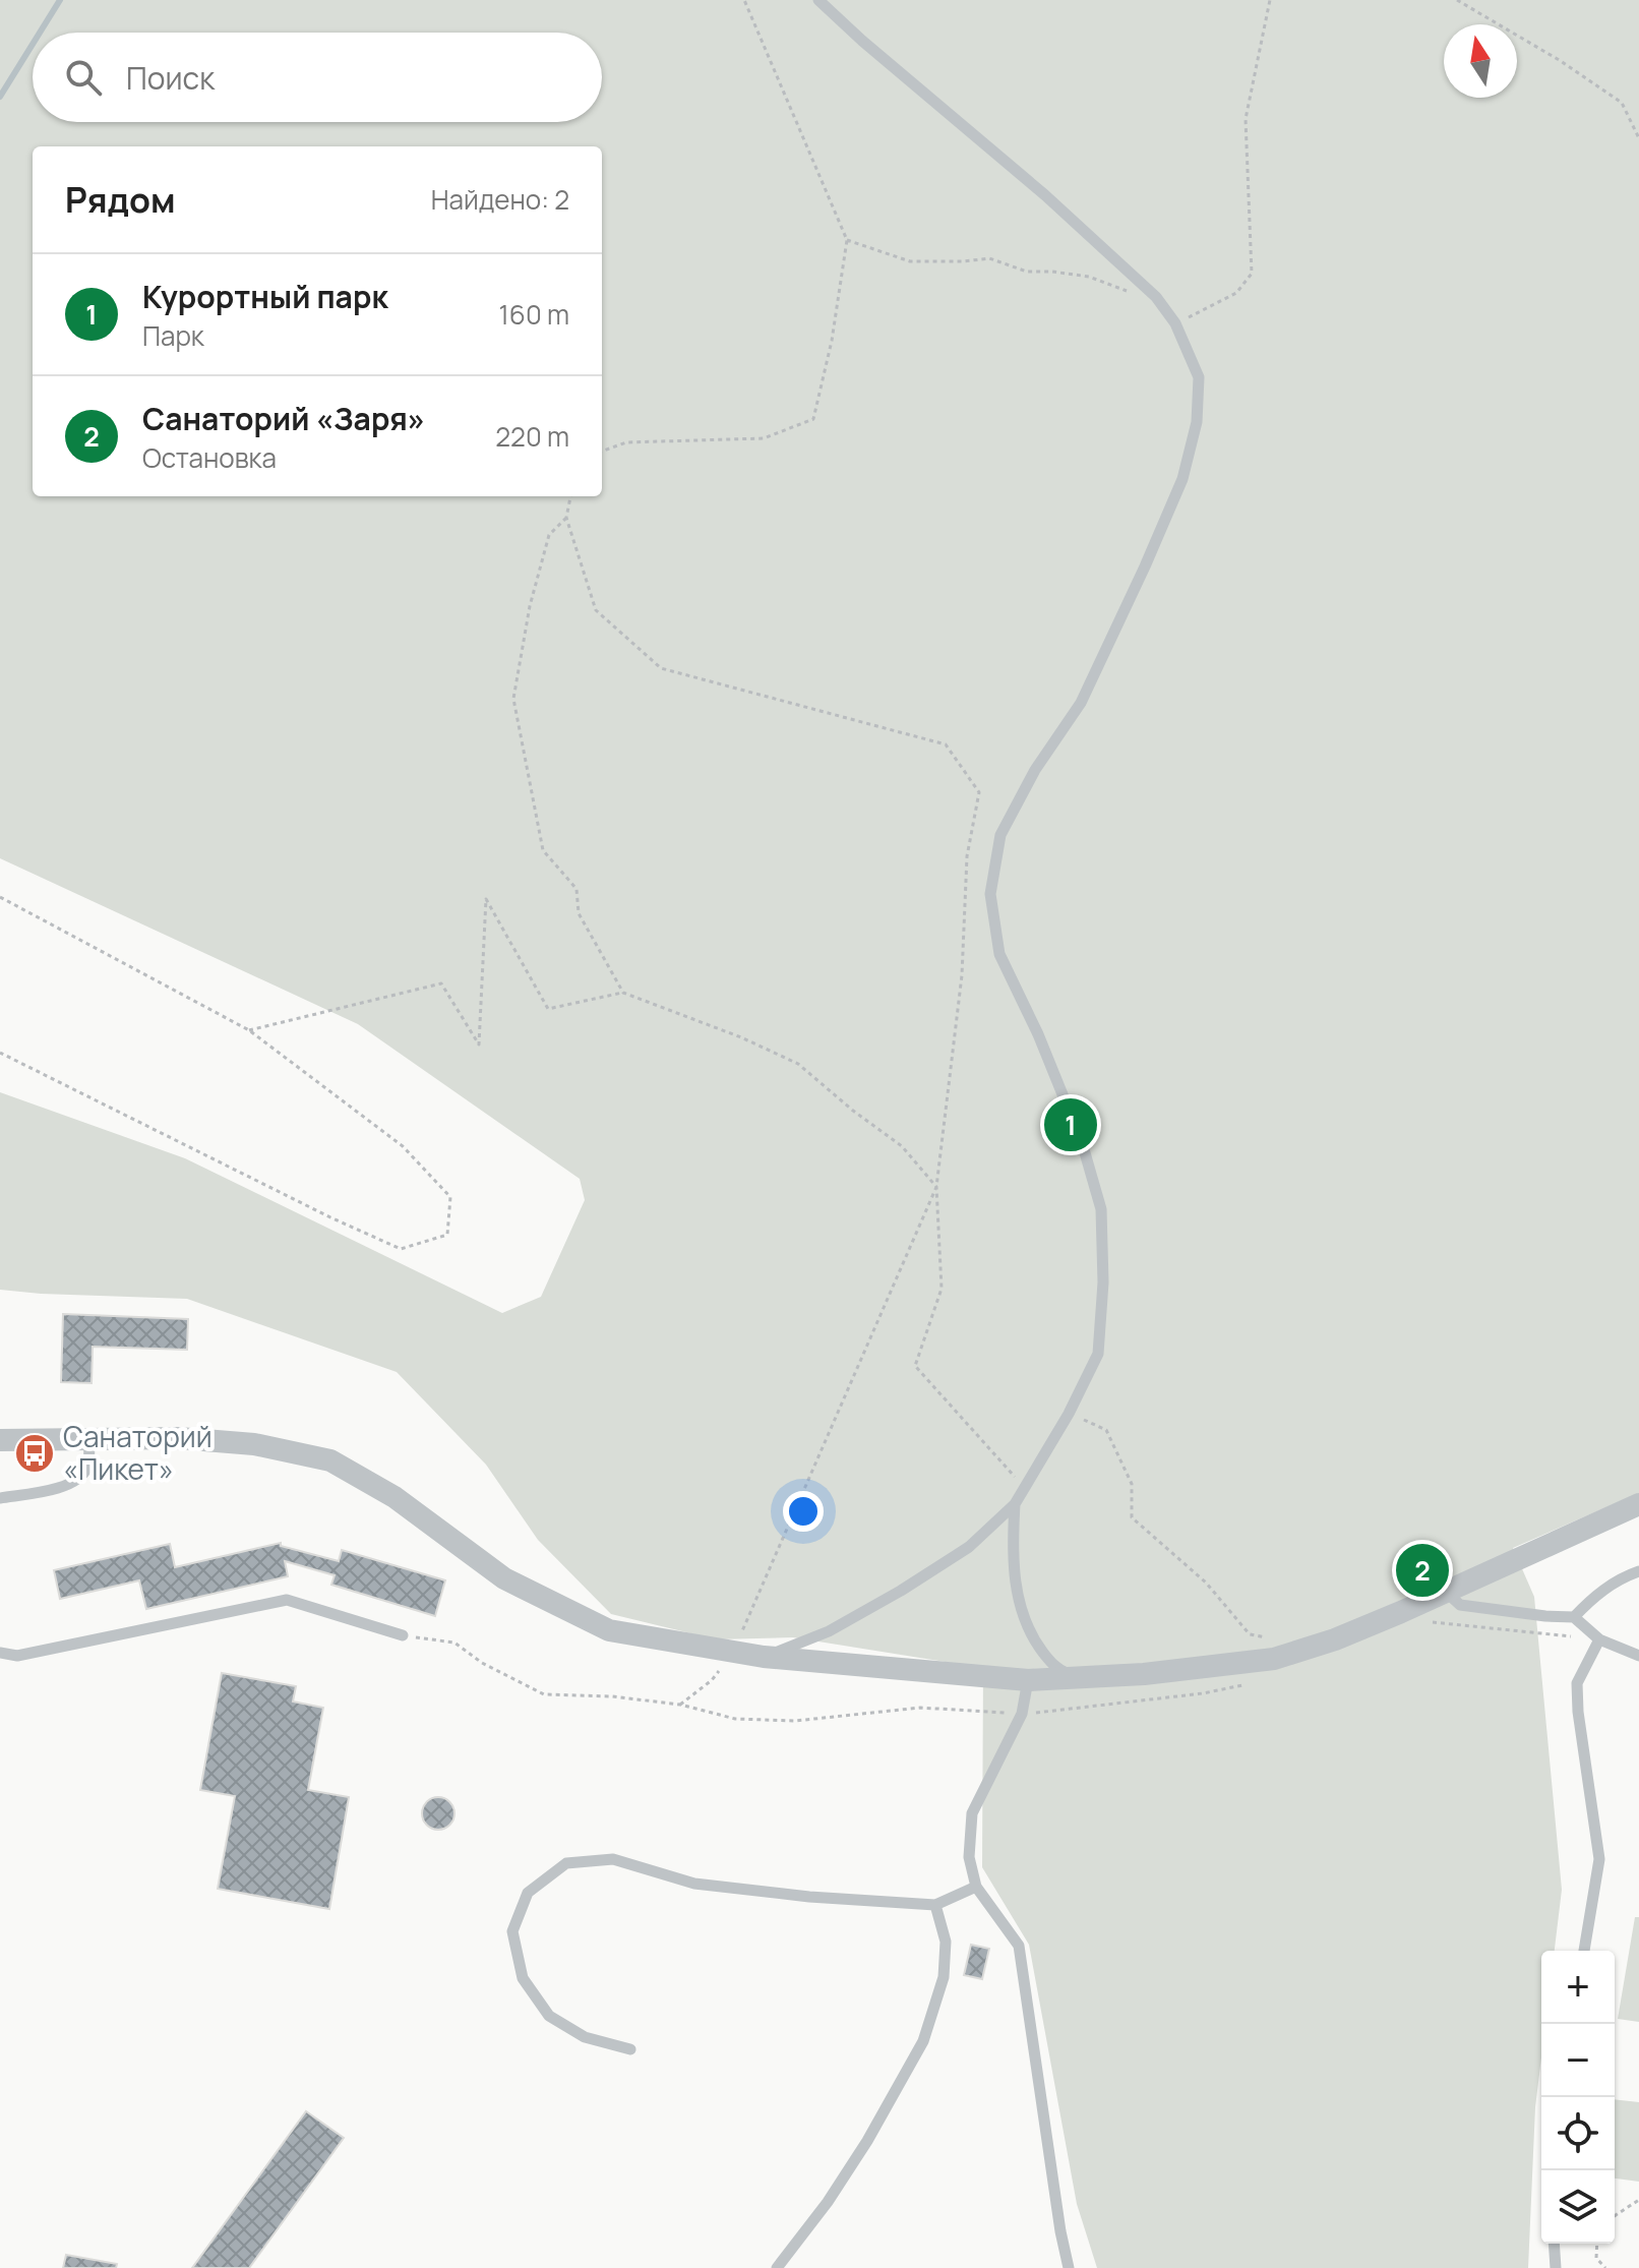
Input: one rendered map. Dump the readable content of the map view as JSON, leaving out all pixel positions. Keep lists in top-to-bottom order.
{
  "places": {
    "bus stop": ["Санаторий «Пикет»"]
  },
  "north": "top",
  "page": {
    "search": "Поиск",
    "heading": ["Рядом", "Найдено: 2"],
    "list": [
      {
        "mark": "1",
        "name": "Курортный парк",
        "note": "Парк",
        "value": "160 m"
      },
      {
        "mark": "2",
        "name": "Санаторий «Заря»",
        "note": "Остановка",
        "value": "220 m"
      }
    ],
    "pins": ["1", "2"],
    "map_buttons": ["+", "−"]
  }
}
